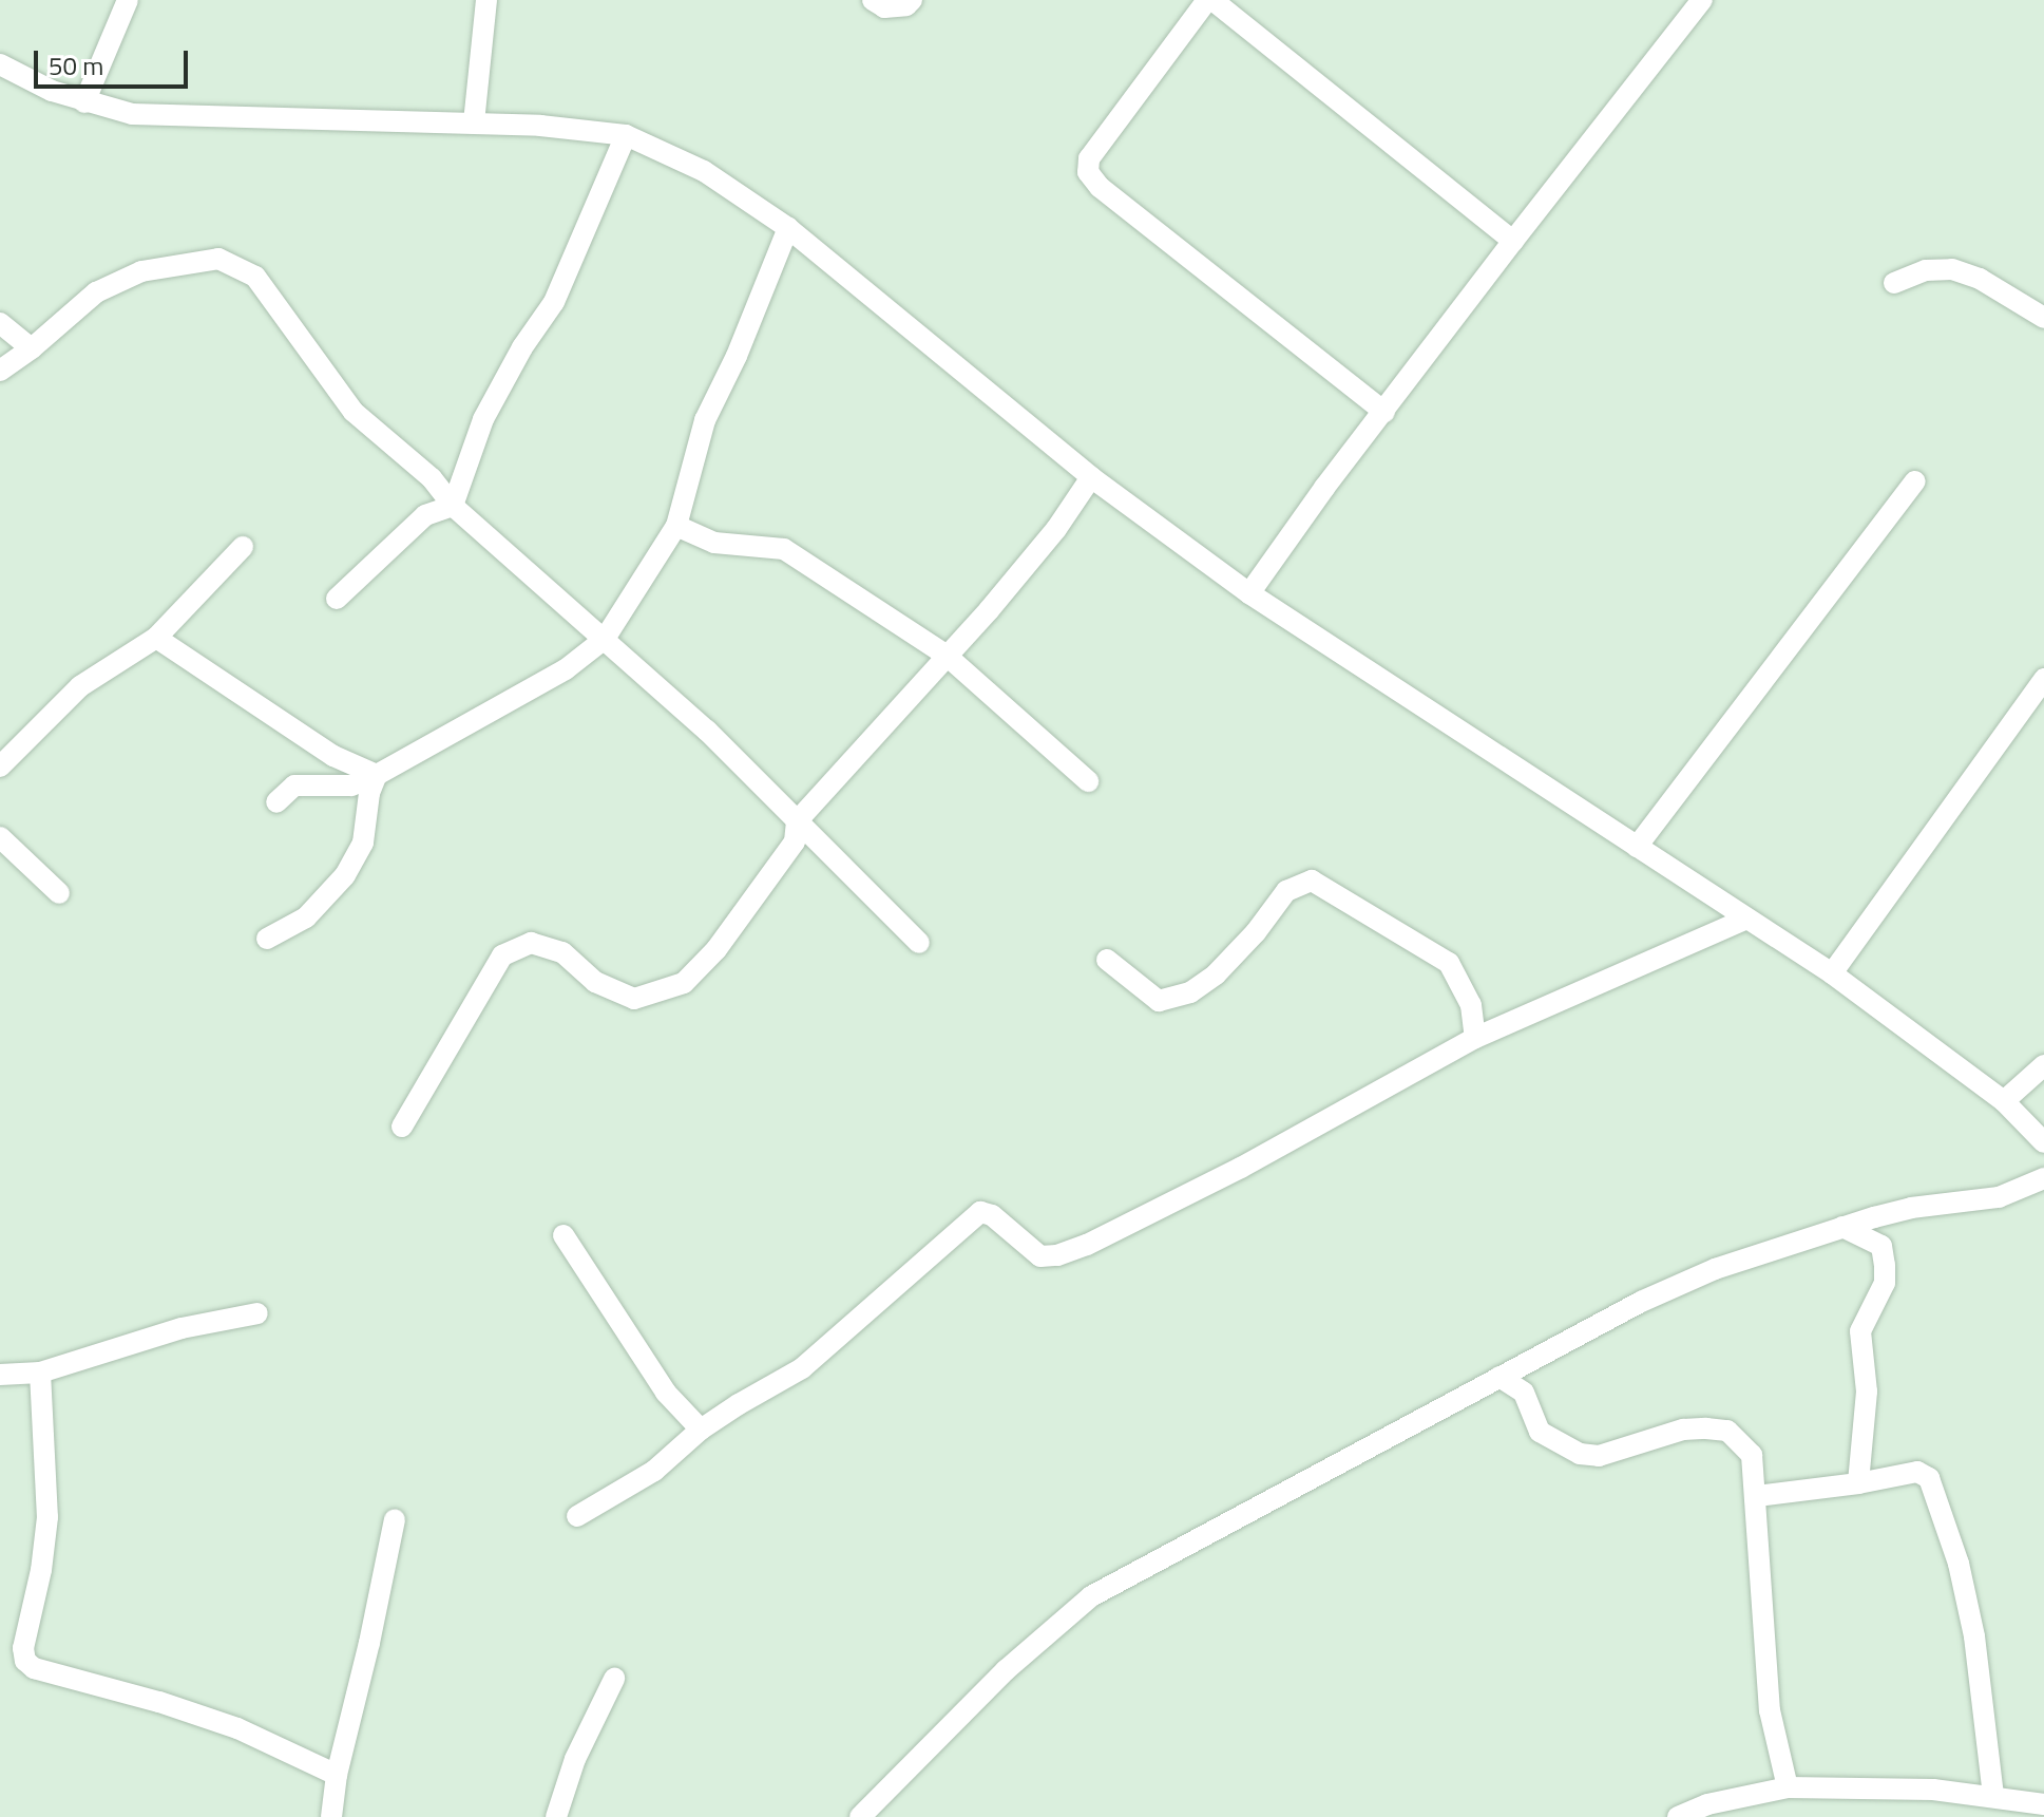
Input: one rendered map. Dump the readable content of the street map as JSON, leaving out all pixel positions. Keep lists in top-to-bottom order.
{
  "scale_bar": "50 m"
}
